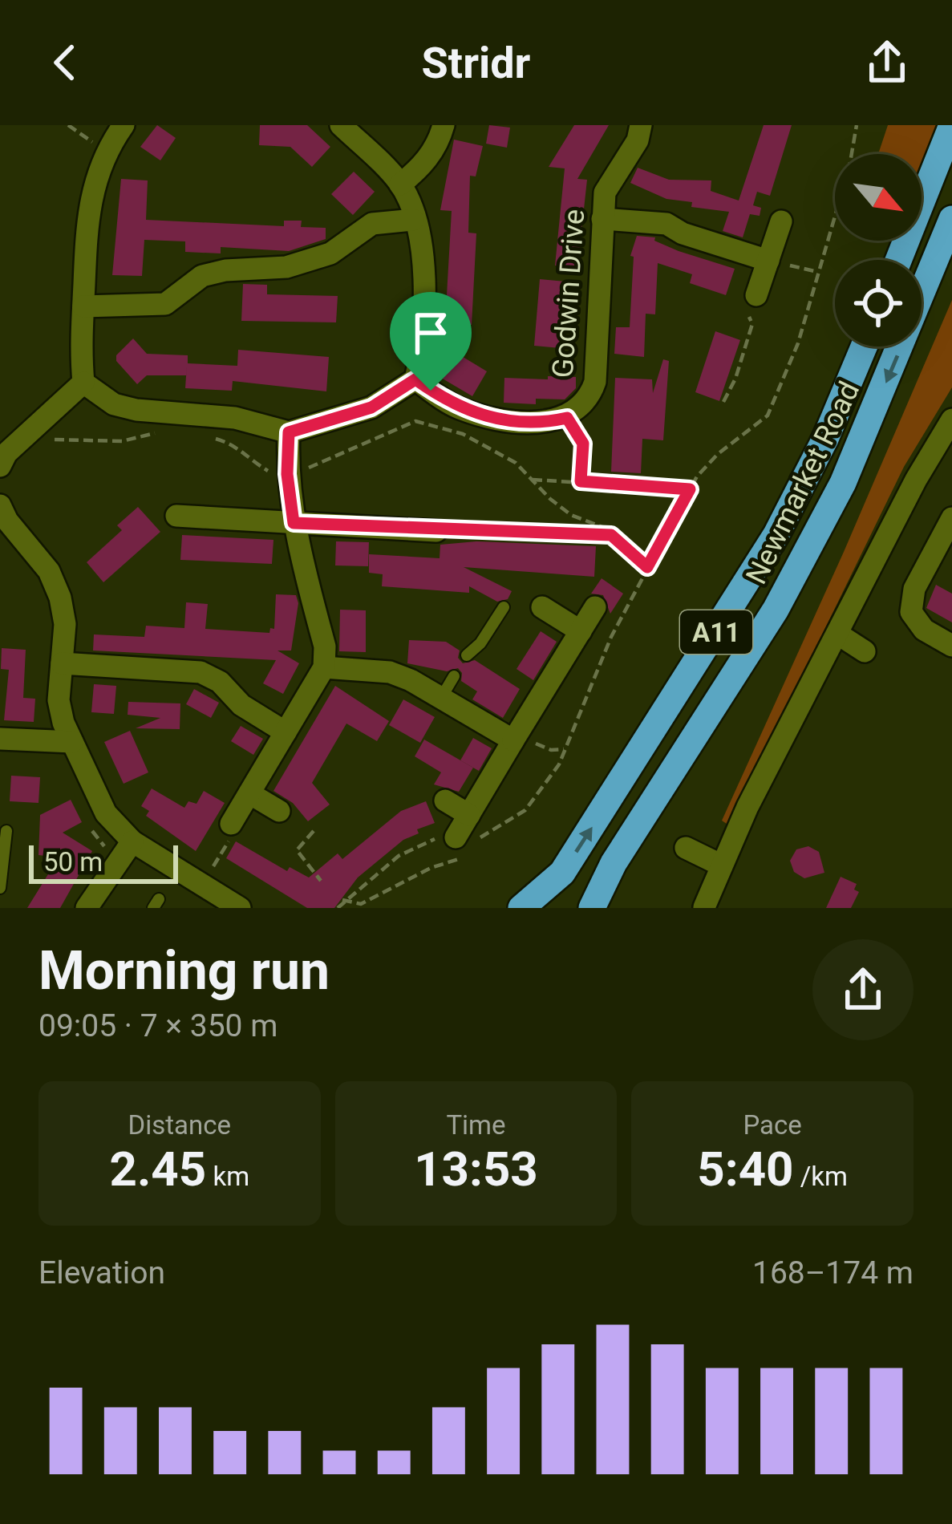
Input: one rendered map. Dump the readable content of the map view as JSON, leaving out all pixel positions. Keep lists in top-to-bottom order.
{
  "streets": {
    "highway": ["Newmarket Road", "A11"],
    "street": ["Godwin Drive"]
  },
  "scale_bar": "50 m",
  "north": "bottom right",
  "page": {
    "header": "Stridr",
    "scale": "50 m",
    "heading": ["Morning run", "09:05 · 7 × 350 m"],
    "stats": [
      ["Distance", "2.45 km"],
      ["Time", "13:53"],
      ["Pace", "5:40 /km"]
    ],
    "chart": ["Elevation", "168–174 m"]
  }
}
